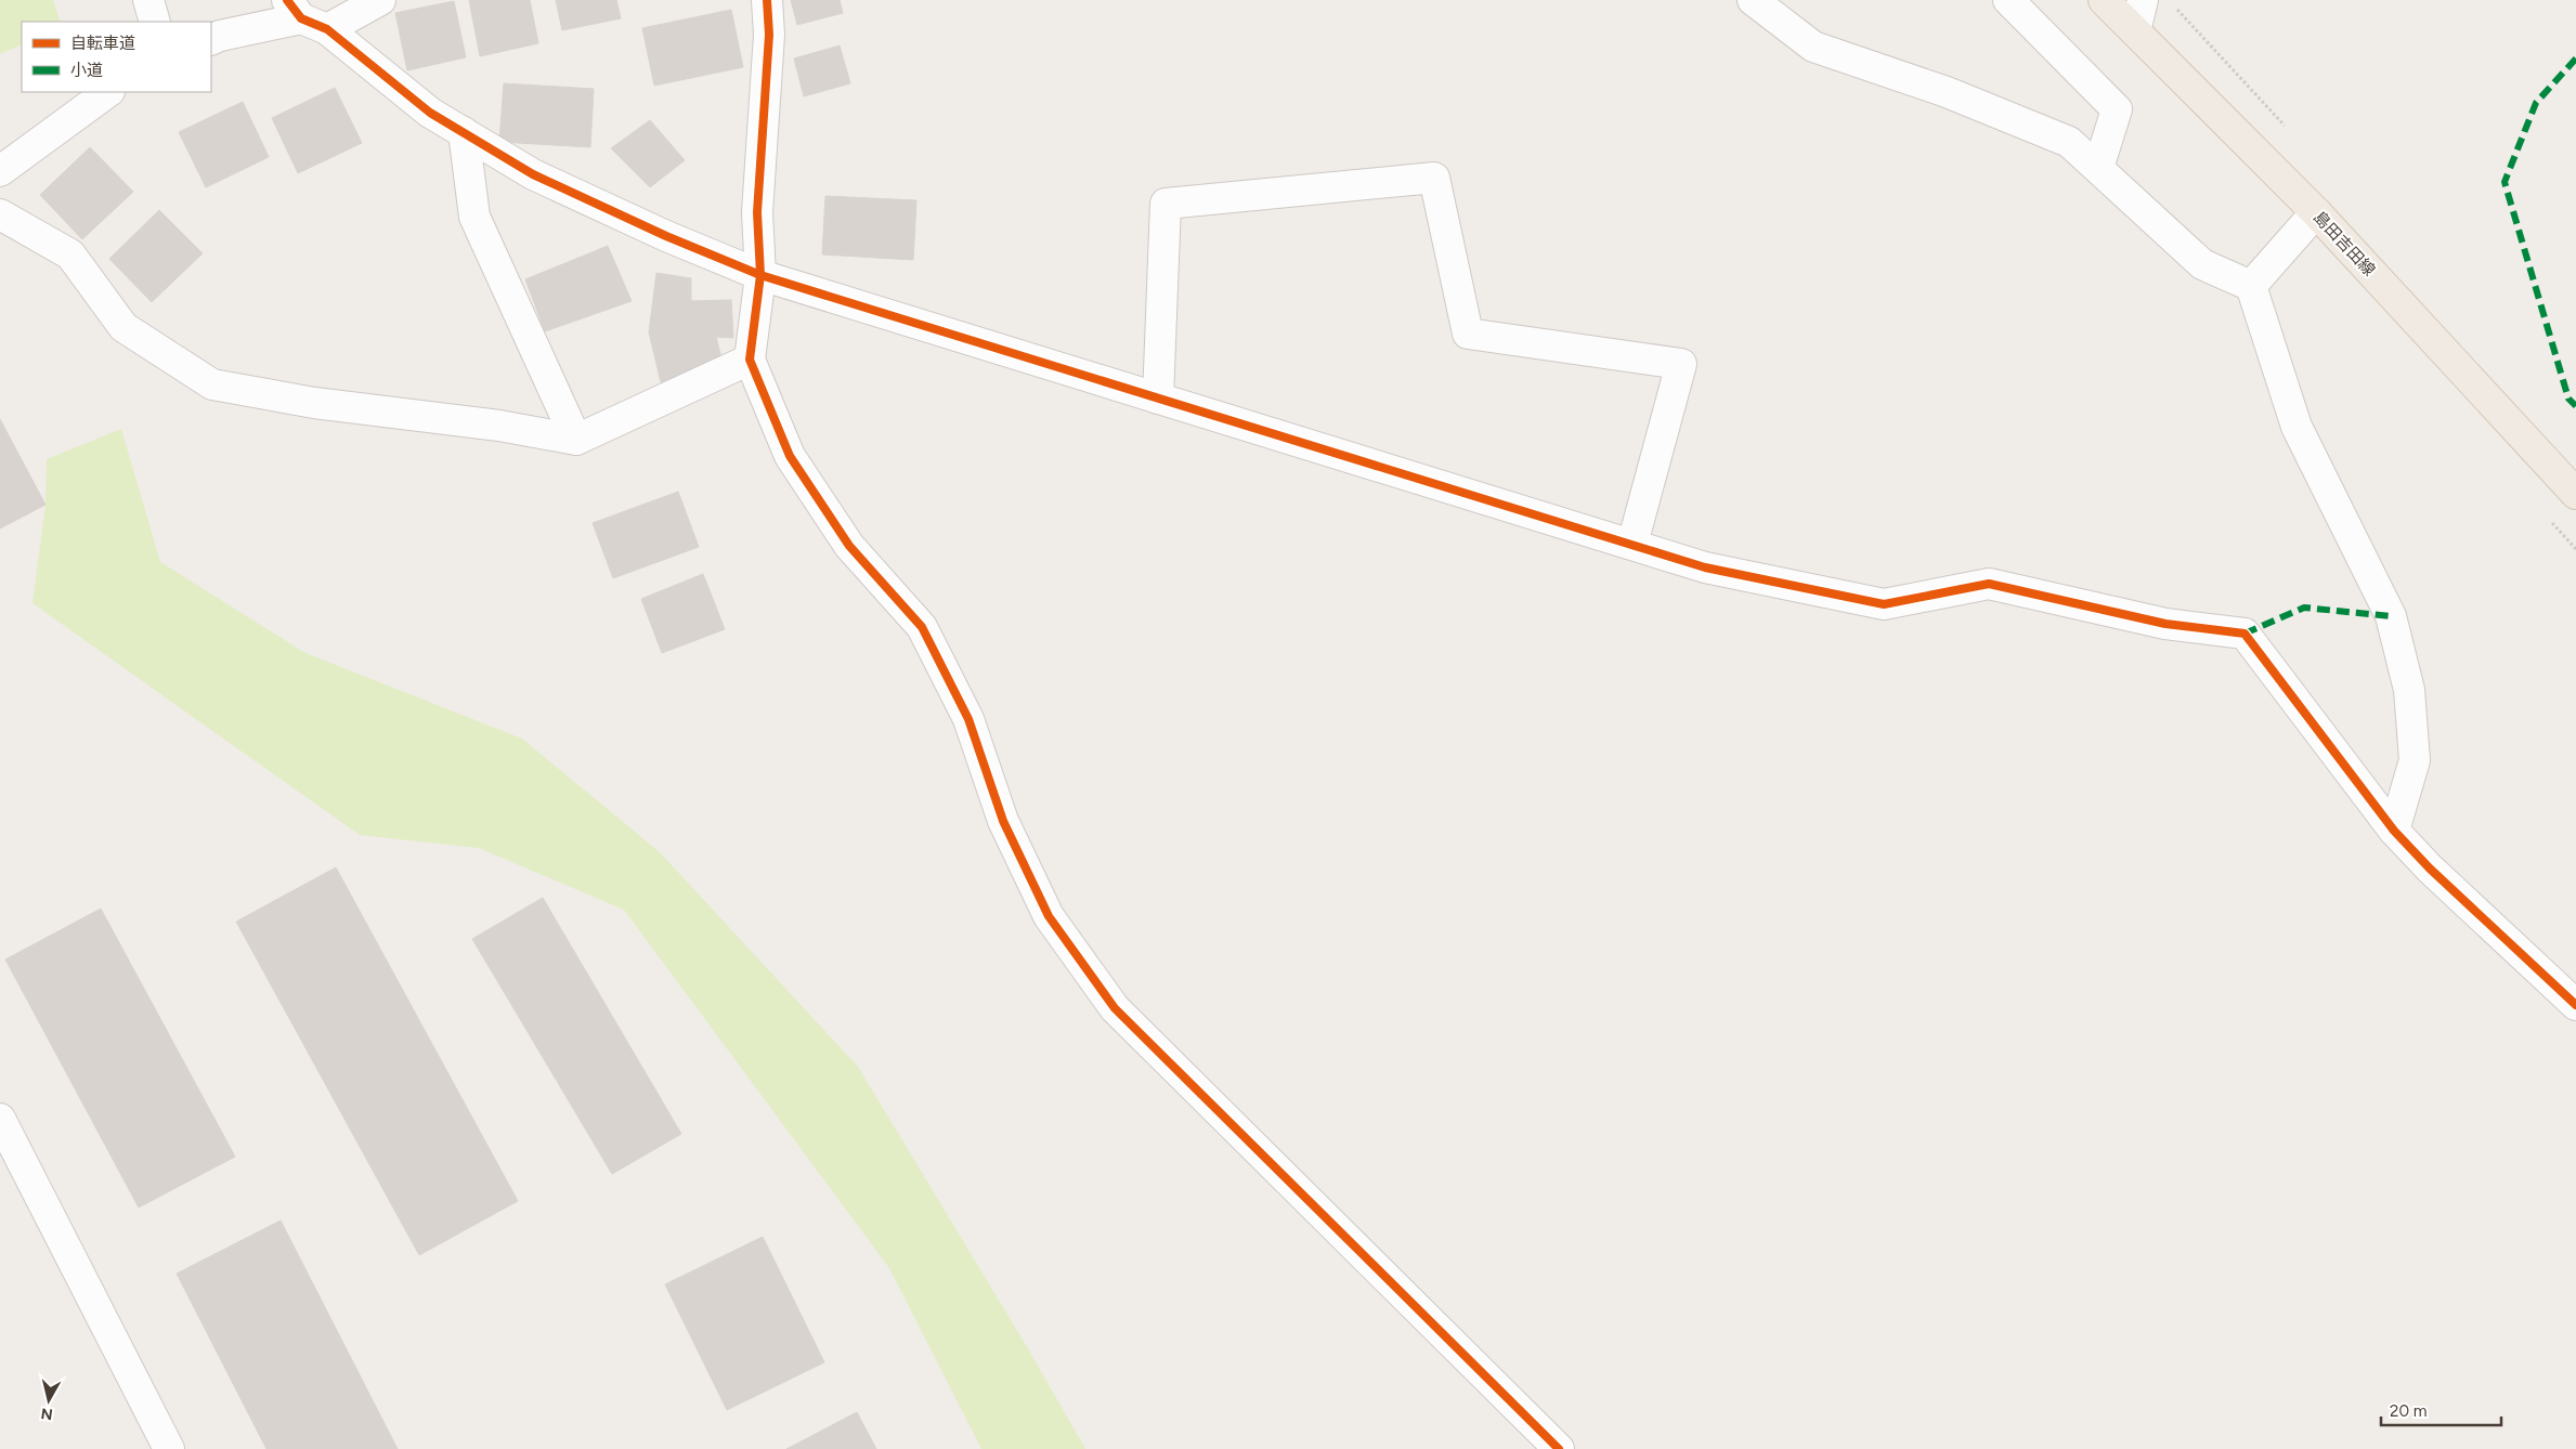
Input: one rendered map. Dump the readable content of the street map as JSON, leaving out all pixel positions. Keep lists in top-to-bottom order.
{
  "streets": {
    "main road": ["島田吉田線"]
  },
  "legend": ["自転車道", "小道"],
  "scale_bar": "20 m",
  "north": "bottom"
}
